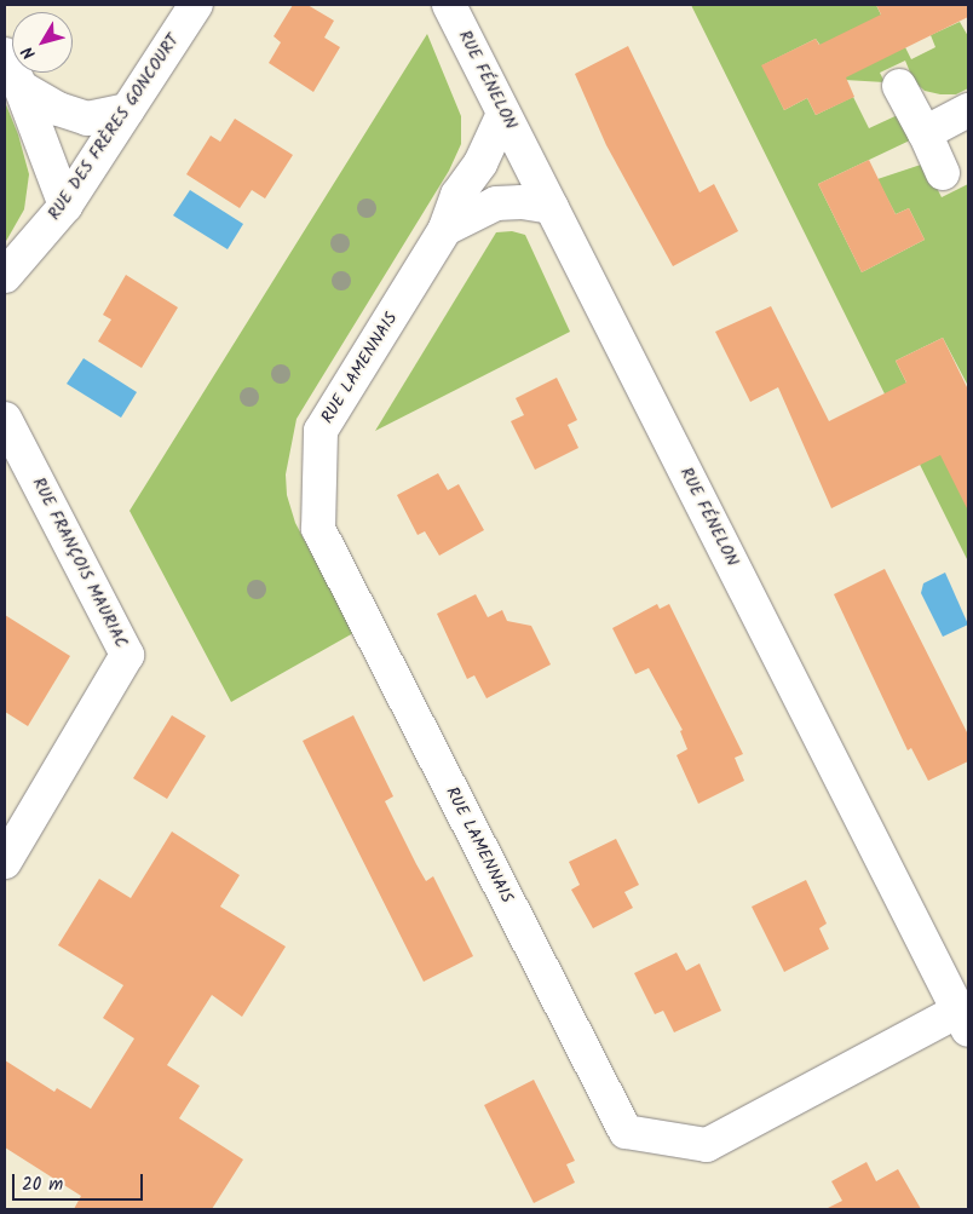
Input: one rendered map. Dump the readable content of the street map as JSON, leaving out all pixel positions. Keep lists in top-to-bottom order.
{
  "streets": {
    "street": [
      "RUE FÉNELON",
      "RUE DES FRÈRES GONCOURT",
      "RUE LAMENNAIS",
      "RUE FRANÇOIS MAURIAC"
    ]
  },
  "crossings": [
    ["RUE FÉNELON", "RUE LAMENNAIS"]
  ],
  "scale_bar": "20 m",
  "north": "bottom left"
}
